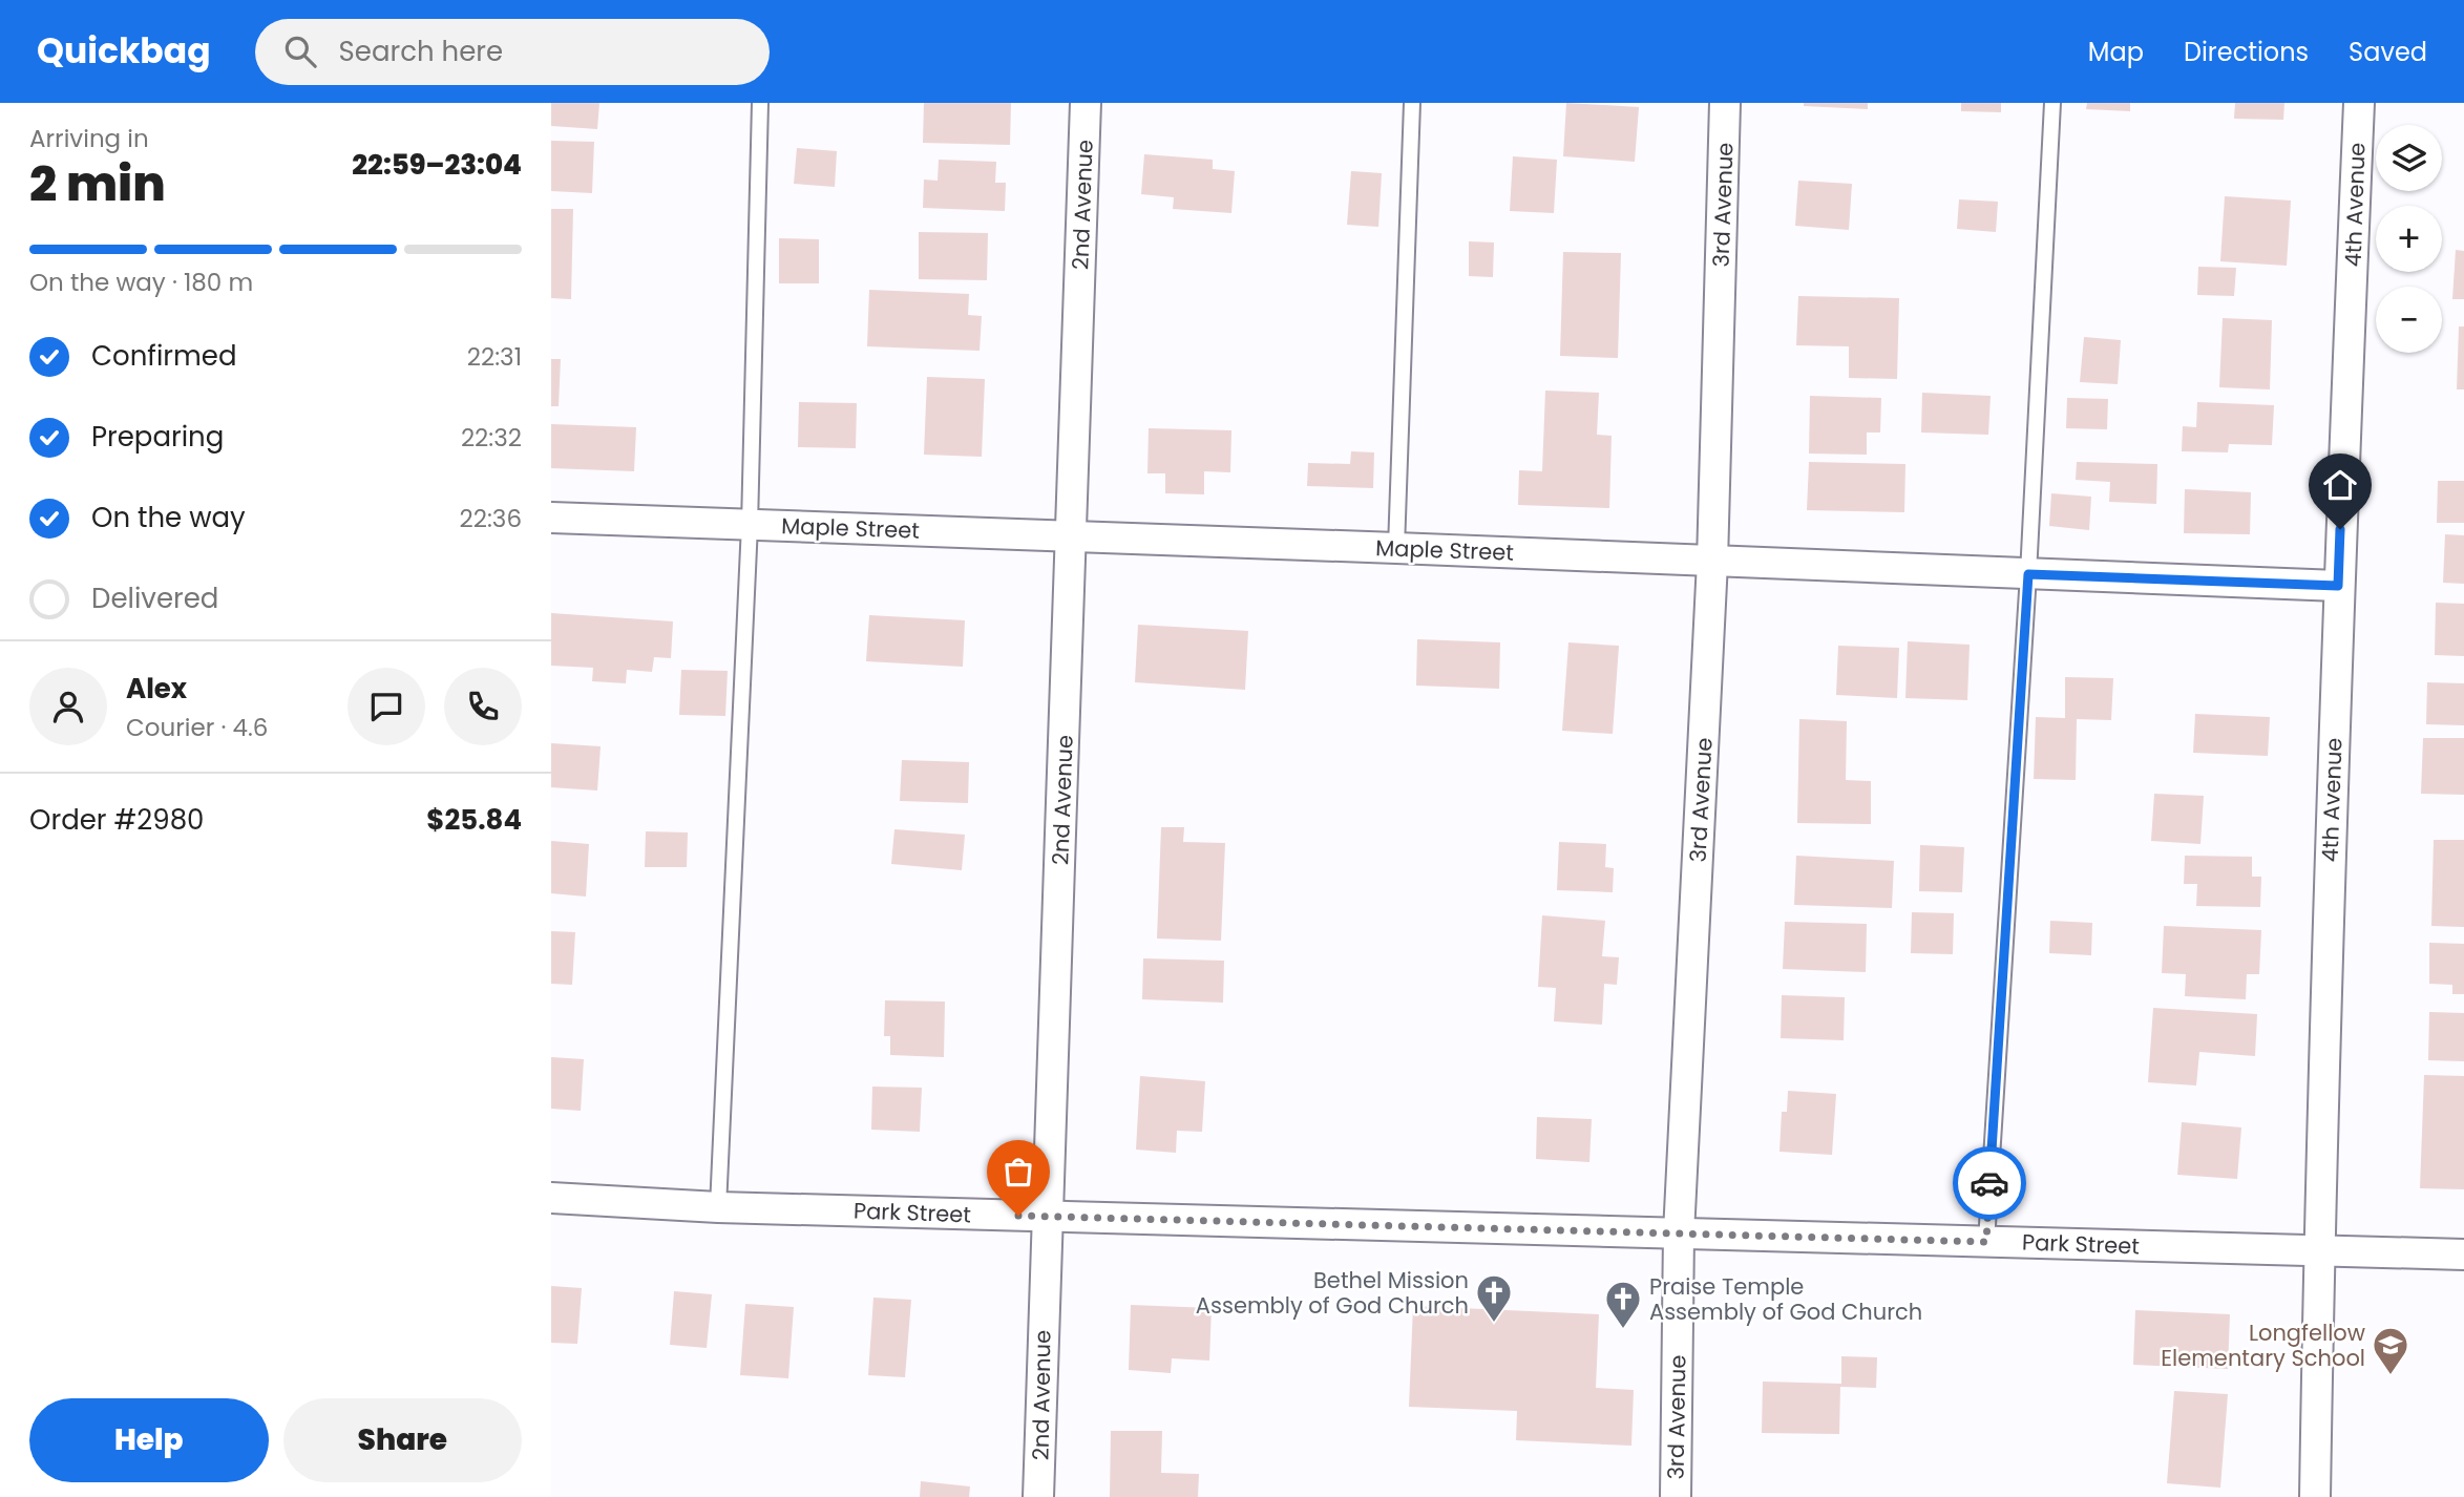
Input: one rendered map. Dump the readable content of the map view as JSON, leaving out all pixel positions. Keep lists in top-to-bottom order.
{
  "streets": {
    "street": [
      "2nd Avenue",
      "3rd Avenue",
      "4th Avenue",
      "Maple Street",
      "Park Street"
    ]
  },
  "crossings": [
    ["2nd Avenue", "Maple Street"],
    ["2nd Avenue", "Park Street"],
    ["3rd Avenue", "Maple Street"],
    ["3rd Avenue", "Park Street"],
    ["4th Avenue", "Maple Street"],
    ["4th Avenue", "Park Street"]
  ],
  "places": {
    "church": ["Bethel Mission Assembly of God Church", "Praise Temple Assembly of God Church"],
    "school or university": ["Longfellow Elementary School"]
  },
  "page": {
    "header": "Quickbag",
    "search": "Search here",
    "nav": ["Map", "Directions", "Saved"],
    "heading": ["2 min", "Arriving in", "22:59–23:04"],
    "panel": [
      "Alex",
      "Courier · 4.6",
      "Order #2980",
      "$25.84"
    ],
    "map_buttons": ["+", "−"],
    "bar": "On the way · 180 m",
    "list": [
      ["Confirmed", "22:31"],
      ["Preparing", "22:32"],
      ["On the way", "22:36"],
      "Delivered"
    ],
    "buttons": ["Help", "Share"]
  }
}
